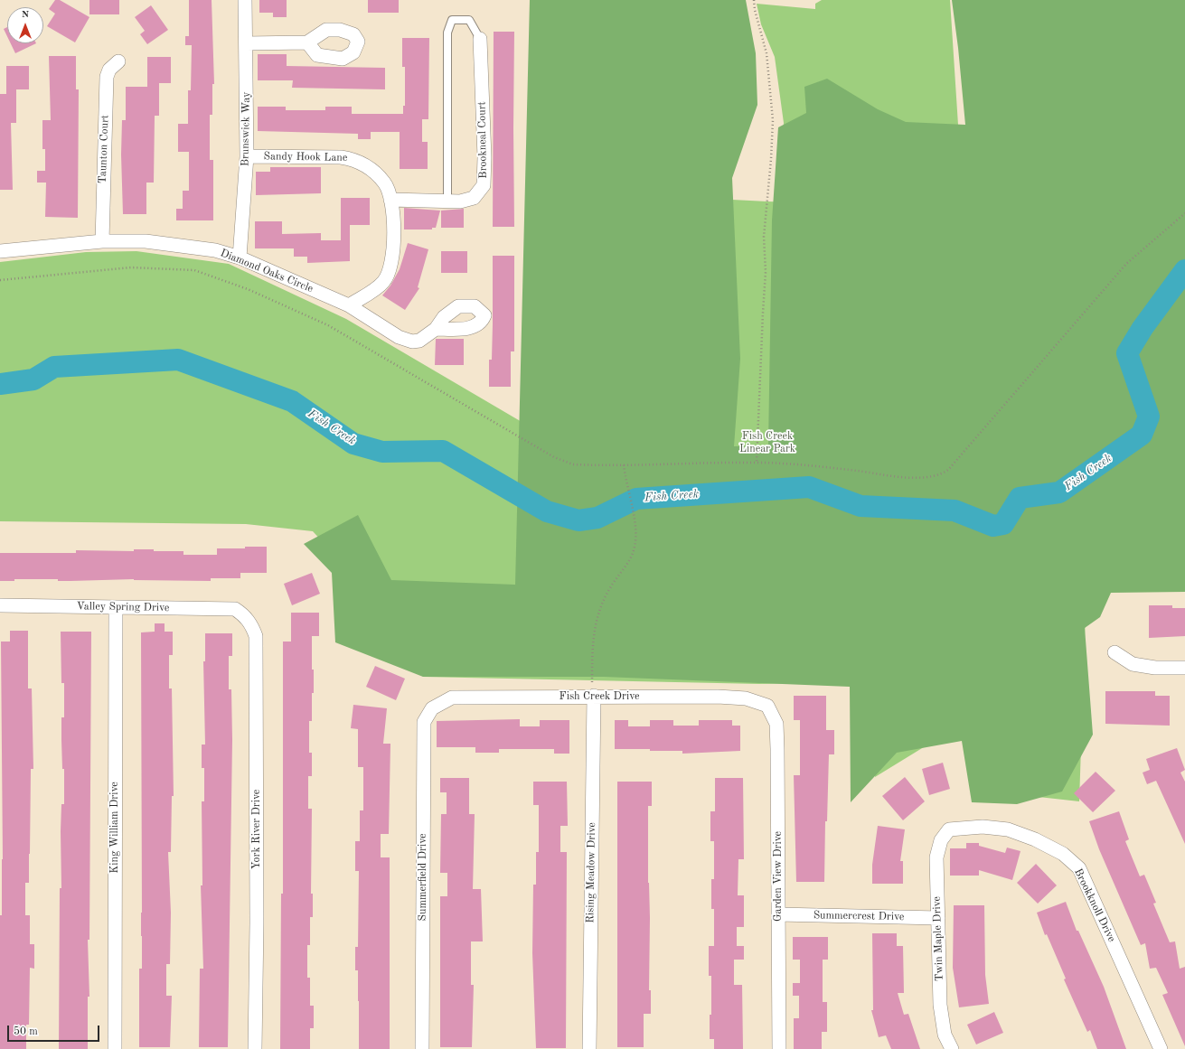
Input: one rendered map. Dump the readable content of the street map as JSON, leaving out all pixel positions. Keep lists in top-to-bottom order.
{
  "streets": {
    "street": [
      "Brunswick Way",
      "Brookneal Court",
      "Taunton Court",
      "Sandy Hook Lane",
      "Diamond Oaks Circle",
      "Valley Spring Drive",
      "Fish Creek Drive",
      "King William Drive",
      "York River Drive",
      "Rising Meadow Drive",
      "Garden View Drive",
      "Summerfield Drive",
      "Brookknoll Drive",
      "Summercrest Drive",
      "Twin Maple Drive"
    ]
  },
  "crossings": [
    ["Brunswick Way", "Sandy Hook Lane"],
    ["Brunswick Way", "Diamond Oaks Circle"],
    ["Brookneal Court", "Sandy Hook Lane"],
    ["Taunton Court", "Diamond Oaks Circle"],
    ["Sandy Hook Lane", "Diamond Oaks Circle"],
    ["Valley Spring Drive", "King William Drive"],
    ["Valley Spring Drive", "York River Drive"],
    ["Fish Creek Drive", "Rising Meadow Drive"],
    ["Fish Creek Drive", "Garden View Drive"],
    ["Fish Creek Drive", "Summerfield Drive"],
    ["Garden View Drive", "Summercrest Drive"],
    ["Brookknoll Drive", "Twin Maple Drive"],
    ["Summercrest Drive", "Twin Maple Drive"]
  ],
  "water": ["Fish Creek"],
  "parks": ["Fish Creek Linear Park"],
  "scale_bar": "50 m",
  "north": "top"
}
